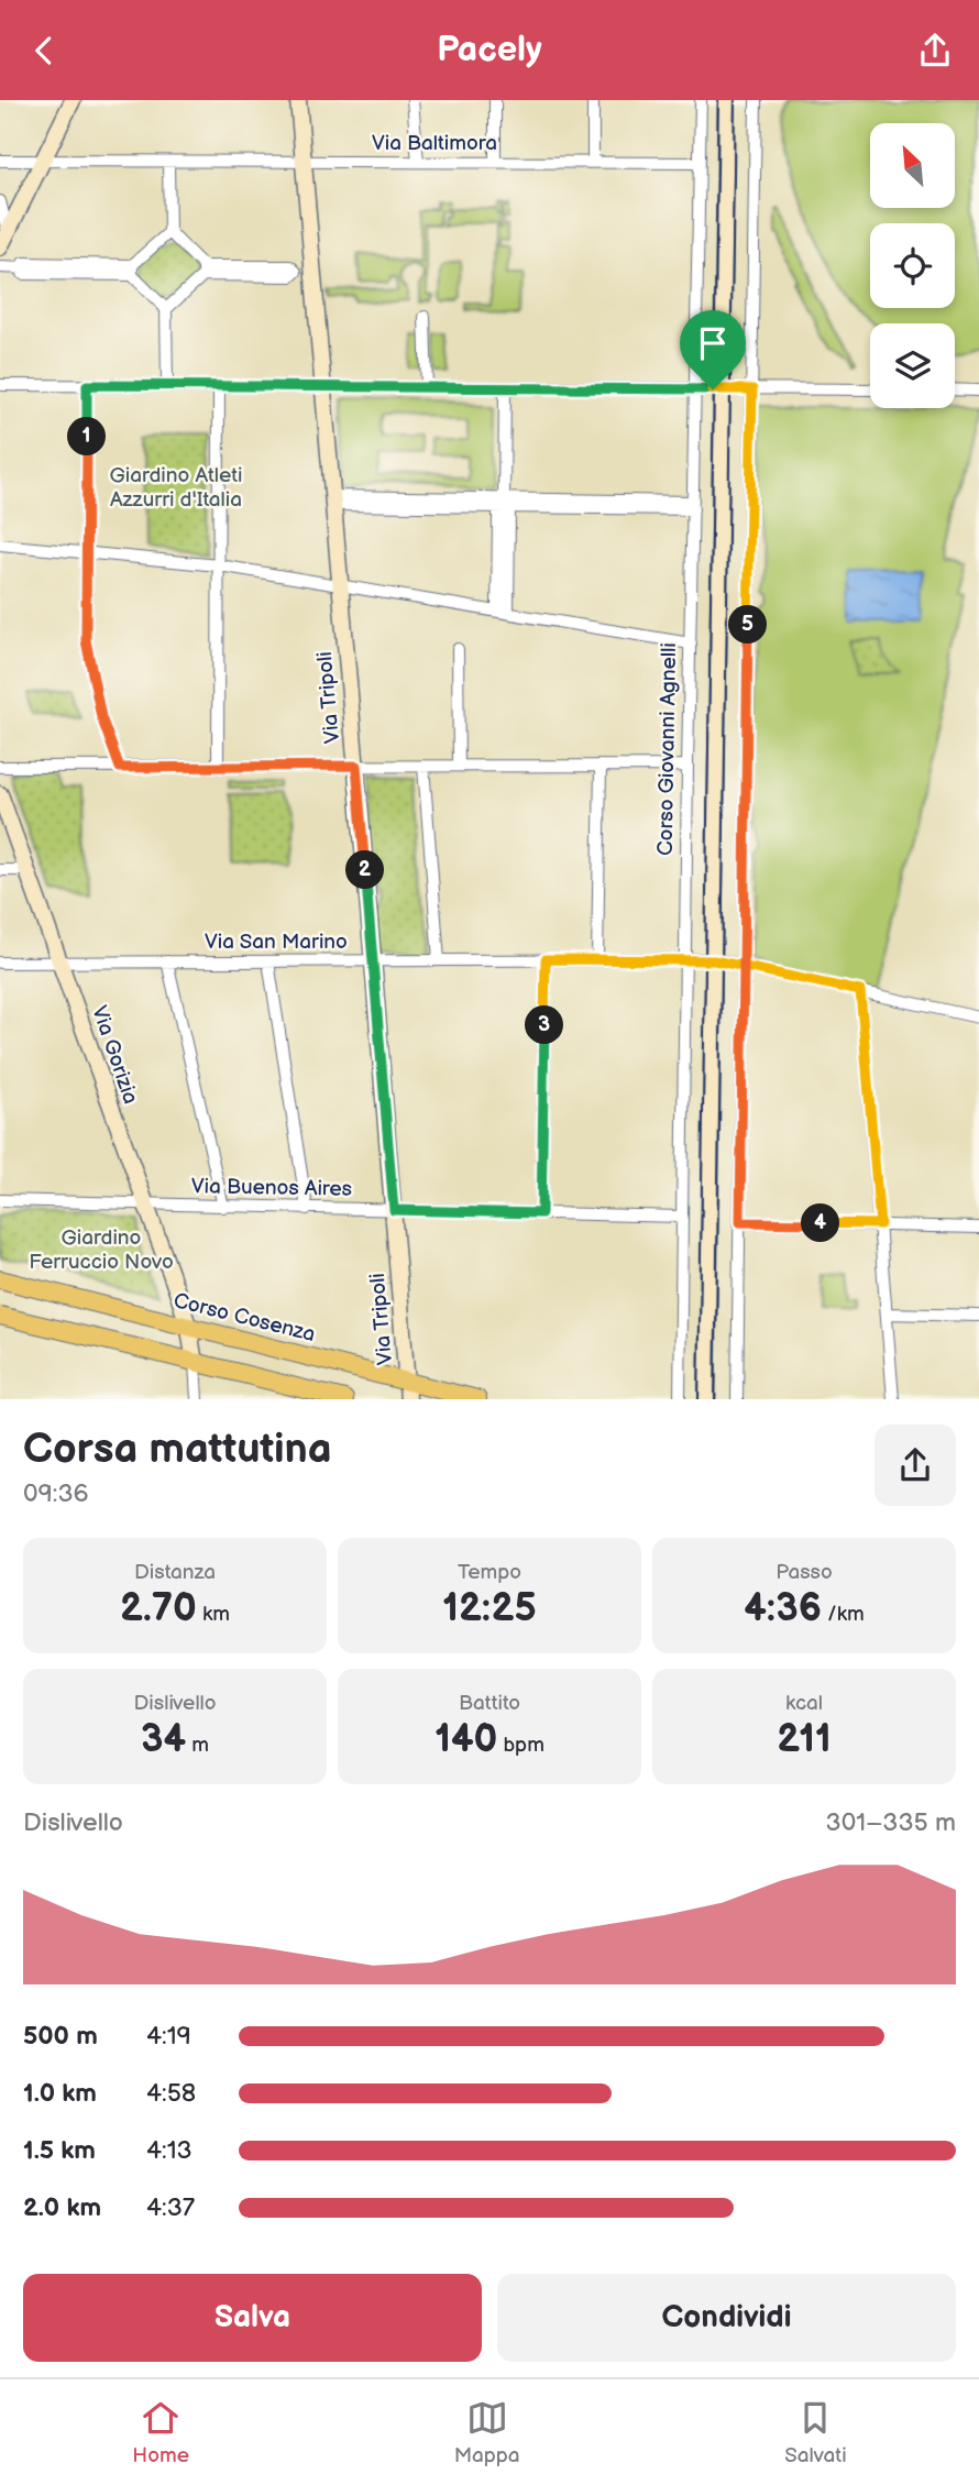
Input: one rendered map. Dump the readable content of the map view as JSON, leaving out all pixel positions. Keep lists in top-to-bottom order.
{
  "streets": {
    "main road": ["Corso Cosenza"],
    "street": [
      "Via Baltimora",
      "Via Tripoli",
      "Corso Giovanni Agnelli",
      "Via San Marino",
      "Via Gorizia",
      "Via Buenos Aires"
    ]
  },
  "crossings": [
    ["Via Baltimora", "Via Tripoli"],
    ["Via Baltimora", "Corso Giovanni Agnelli"],
    ["Via Tripoli", "Via San Marino"],
    ["Via Tripoli", "Via Buenos Aires"],
    ["Via Tripoli", "Corso Cosenza"],
    ["Corso Giovanni Agnelli", "Via San Marino"],
    ["Corso Giovanni Agnelli", "Via Buenos Aires"],
    ["Via San Marino", "Via Gorizia"],
    ["Via Gorizia", "Via Buenos Aires"],
    ["Via Gorizia", "Corso Cosenza"]
  ],
  "parks": ["Giardino Atleti Azzurri d'Italia", "Giardino Ferruccio Novo"],
  "north": "top left",
  "page": {
    "header": "Pacely",
    "pins": [
      "1",
      "5",
      "2",
      "3",
      "4"
    ],
    "heading": ["Corsa mattutina", "09:36"],
    "stats": [
      ["Distanza", "2.70 km"],
      ["Tempo", "12:25"],
      ["Passo", "4:36 /km"],
      ["Dislivello", "34 m"],
      ["Battito", "140 bpm"],
      ["kcal", "211"]
    ],
    "chart": ["Dislivello", "301–335 m"],
    "list": [
      {
        "name": "500 m",
        "note": "4:19"
      },
      {
        "name": "1.0 km",
        "note": "4:58"
      },
      {
        "name": "1.5 km",
        "note": "4:13"
      },
      {
        "name": "2.0 km",
        "note": "4:37"
      }
    ],
    "buttons": ["Salva", "Condividi"],
    "tabs": ["Home", "Mappa", "Salvati"]
  }
}
